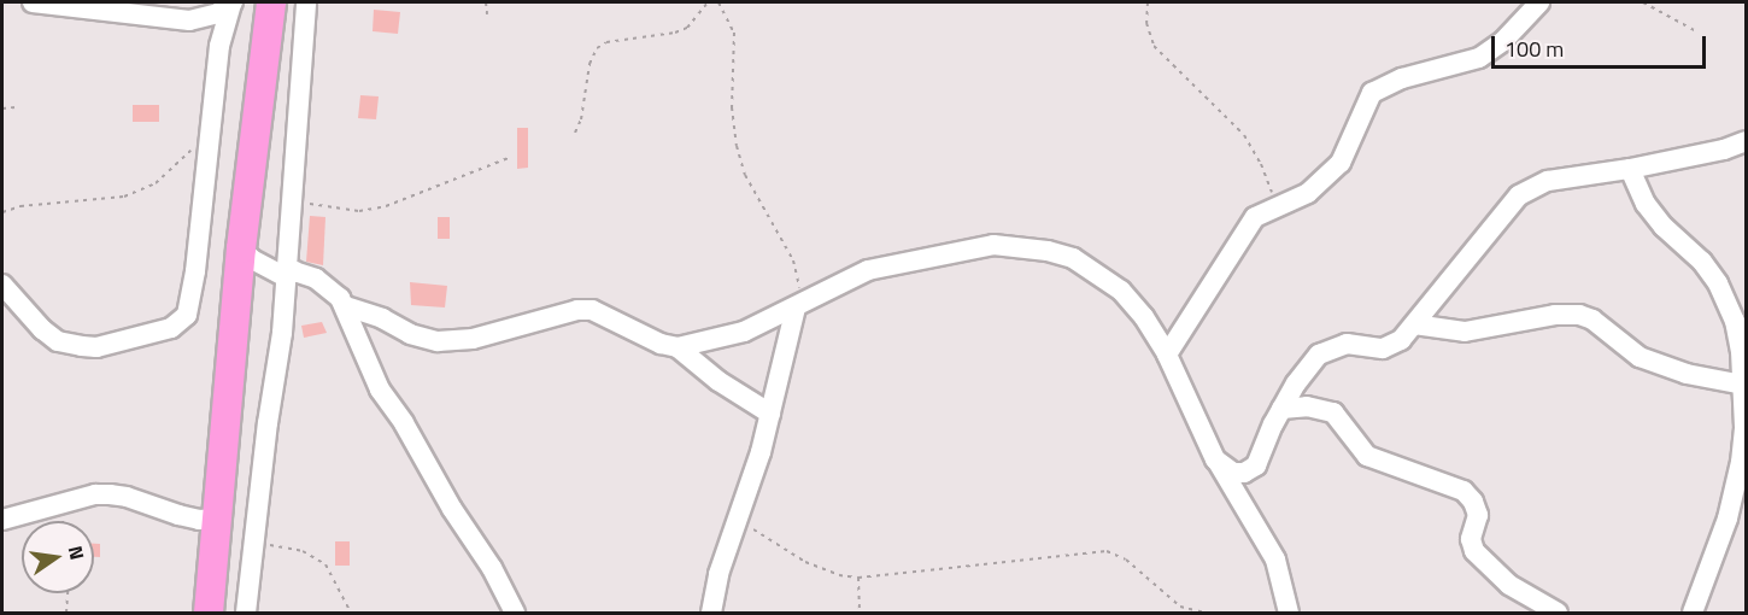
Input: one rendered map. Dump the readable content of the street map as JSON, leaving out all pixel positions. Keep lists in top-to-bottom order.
{
  "scale_bar": "100 m",
  "north": "right"
}
